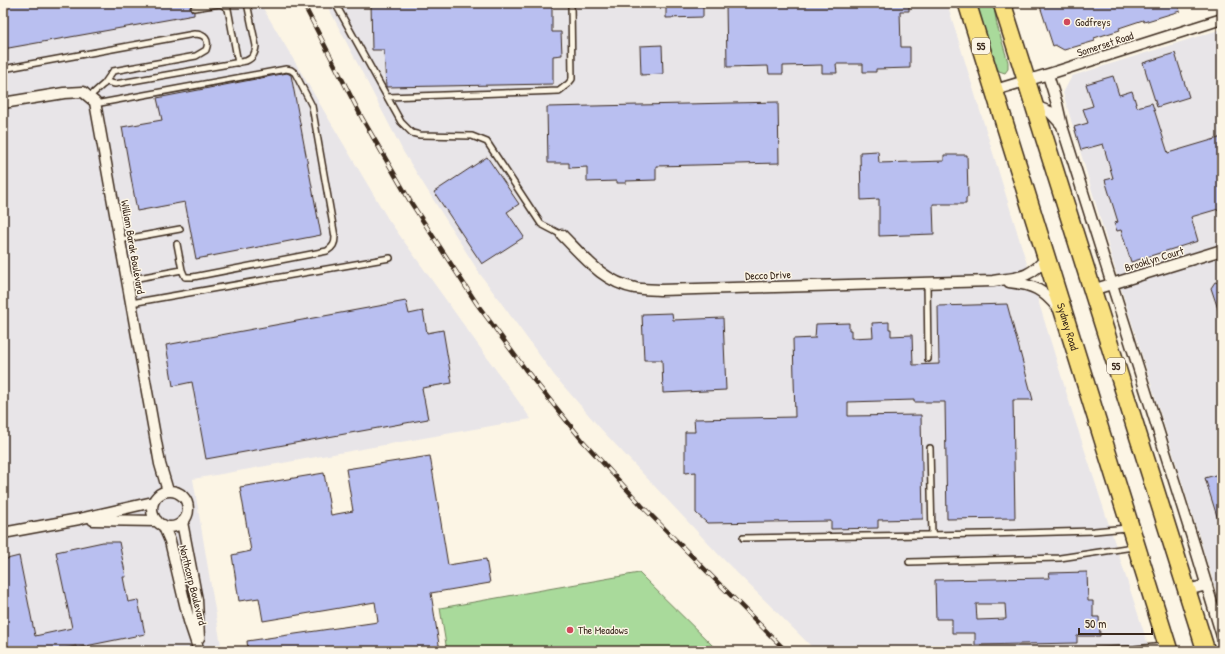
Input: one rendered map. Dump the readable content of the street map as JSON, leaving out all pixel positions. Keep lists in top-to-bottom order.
{
  "streets": {
    "highway": ["55", "Sydney Road"],
    "street": [
      "Somerset Road",
      "William Barak Boulevard",
      "Brooklyn Court",
      "Decco Drive",
      "Northcorp Boulevard"
    ]
  },
  "crossings": [
    ["Somerset Road", "55"],
    ["Somerset Road", "Sydney Road"],
    ["55", "Brooklyn Court"],
    ["William Barak Boulevard", "Northcorp Boulevard"],
    ["Decco Drive", "Sydney Road"]
  ],
  "places": ["Godfreys", "The Meadows"],
  "scale_bar": "50 m"
}
